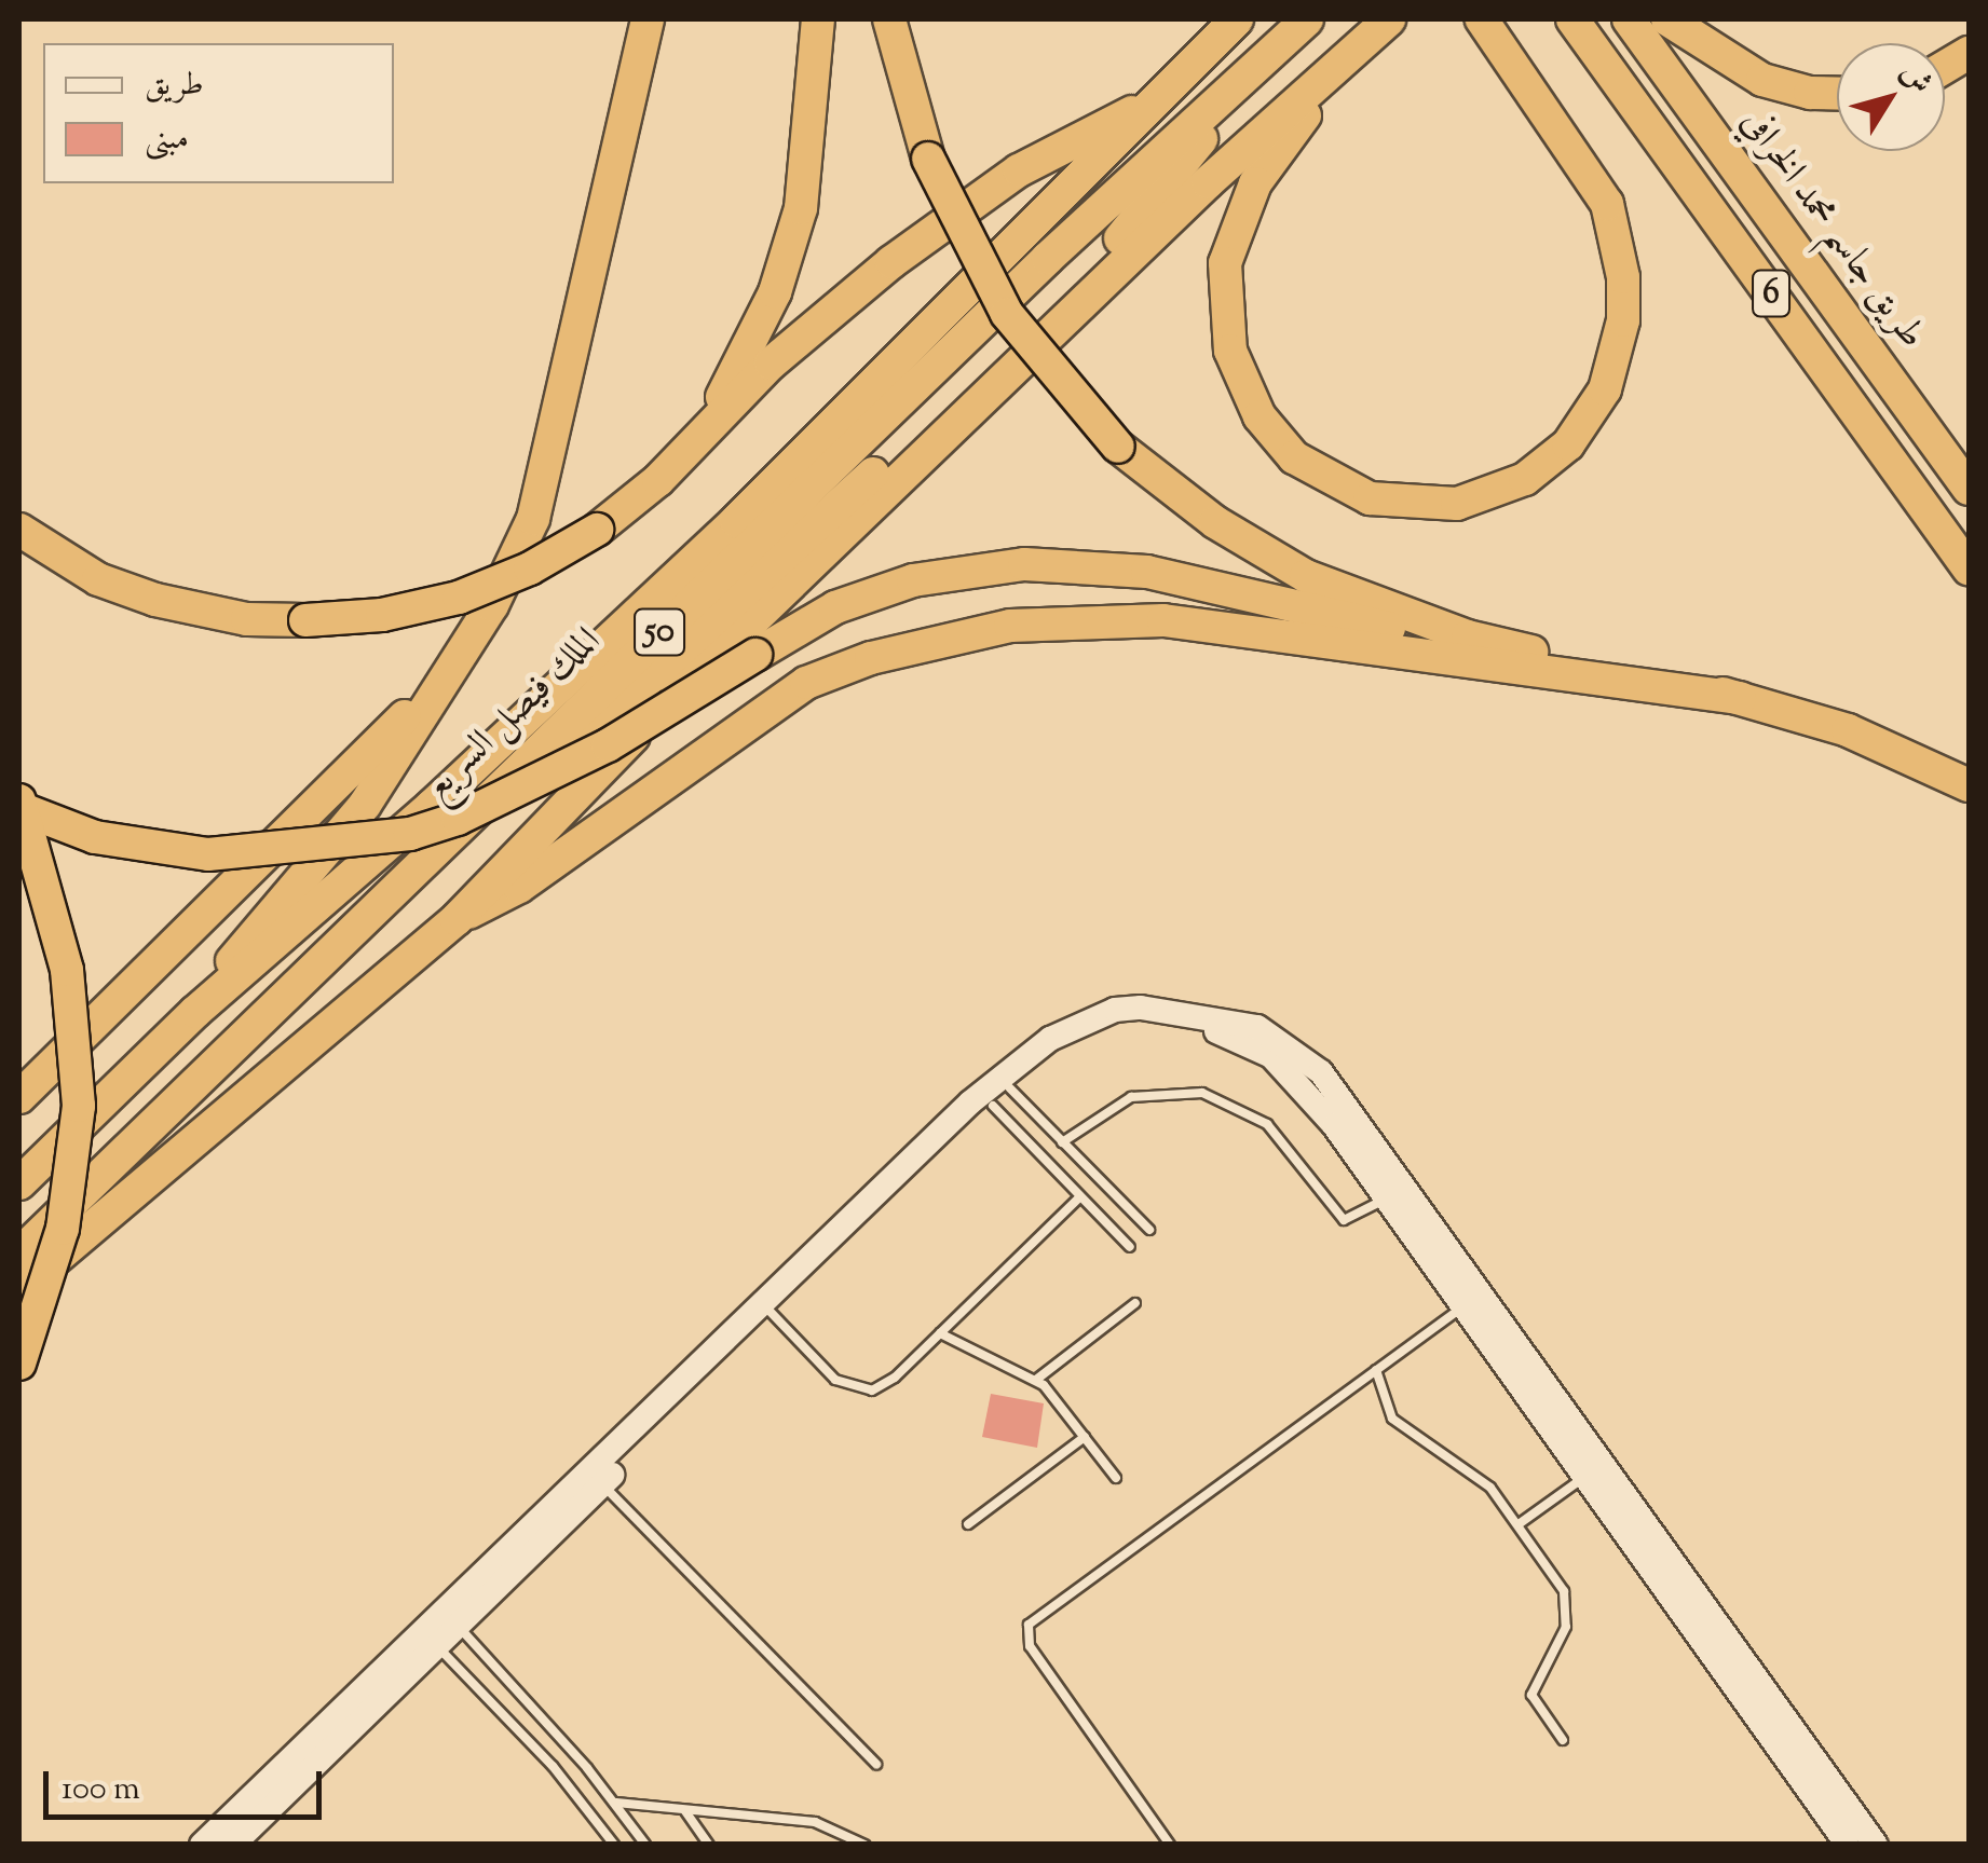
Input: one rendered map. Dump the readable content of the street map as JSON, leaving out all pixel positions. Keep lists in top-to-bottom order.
{
  "streets": {
    "highway": [
      "طريق جاسم محمد الخرافي",
      "6",
      "50",
      "الملك فيصل السريع"
    ]
  },
  "legend": ["طريق", "مبنى"],
  "scale_bar": "100 m",
  "north": "top right"
}
